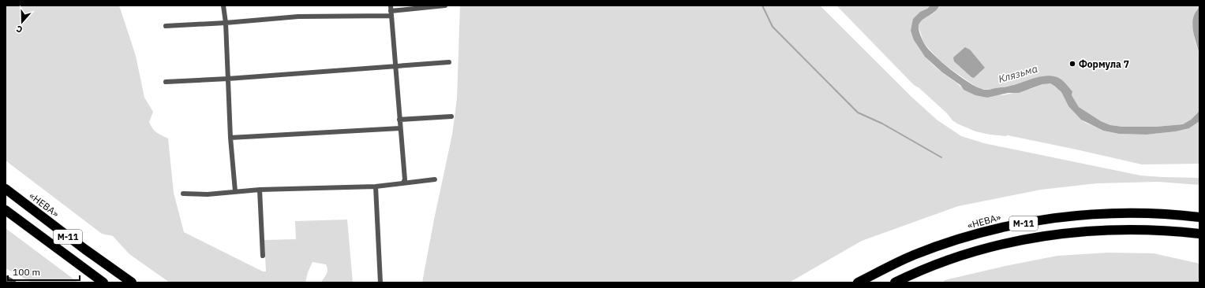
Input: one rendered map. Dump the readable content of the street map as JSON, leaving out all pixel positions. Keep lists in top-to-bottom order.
{
  "streets": {
    "highway": ["«НЕВА»", "М-11"]
  },
  "water": ["Клязьма"],
  "places": ["Формула 7"],
  "scale_bar": "100 m",
  "north": "bottom"
}
